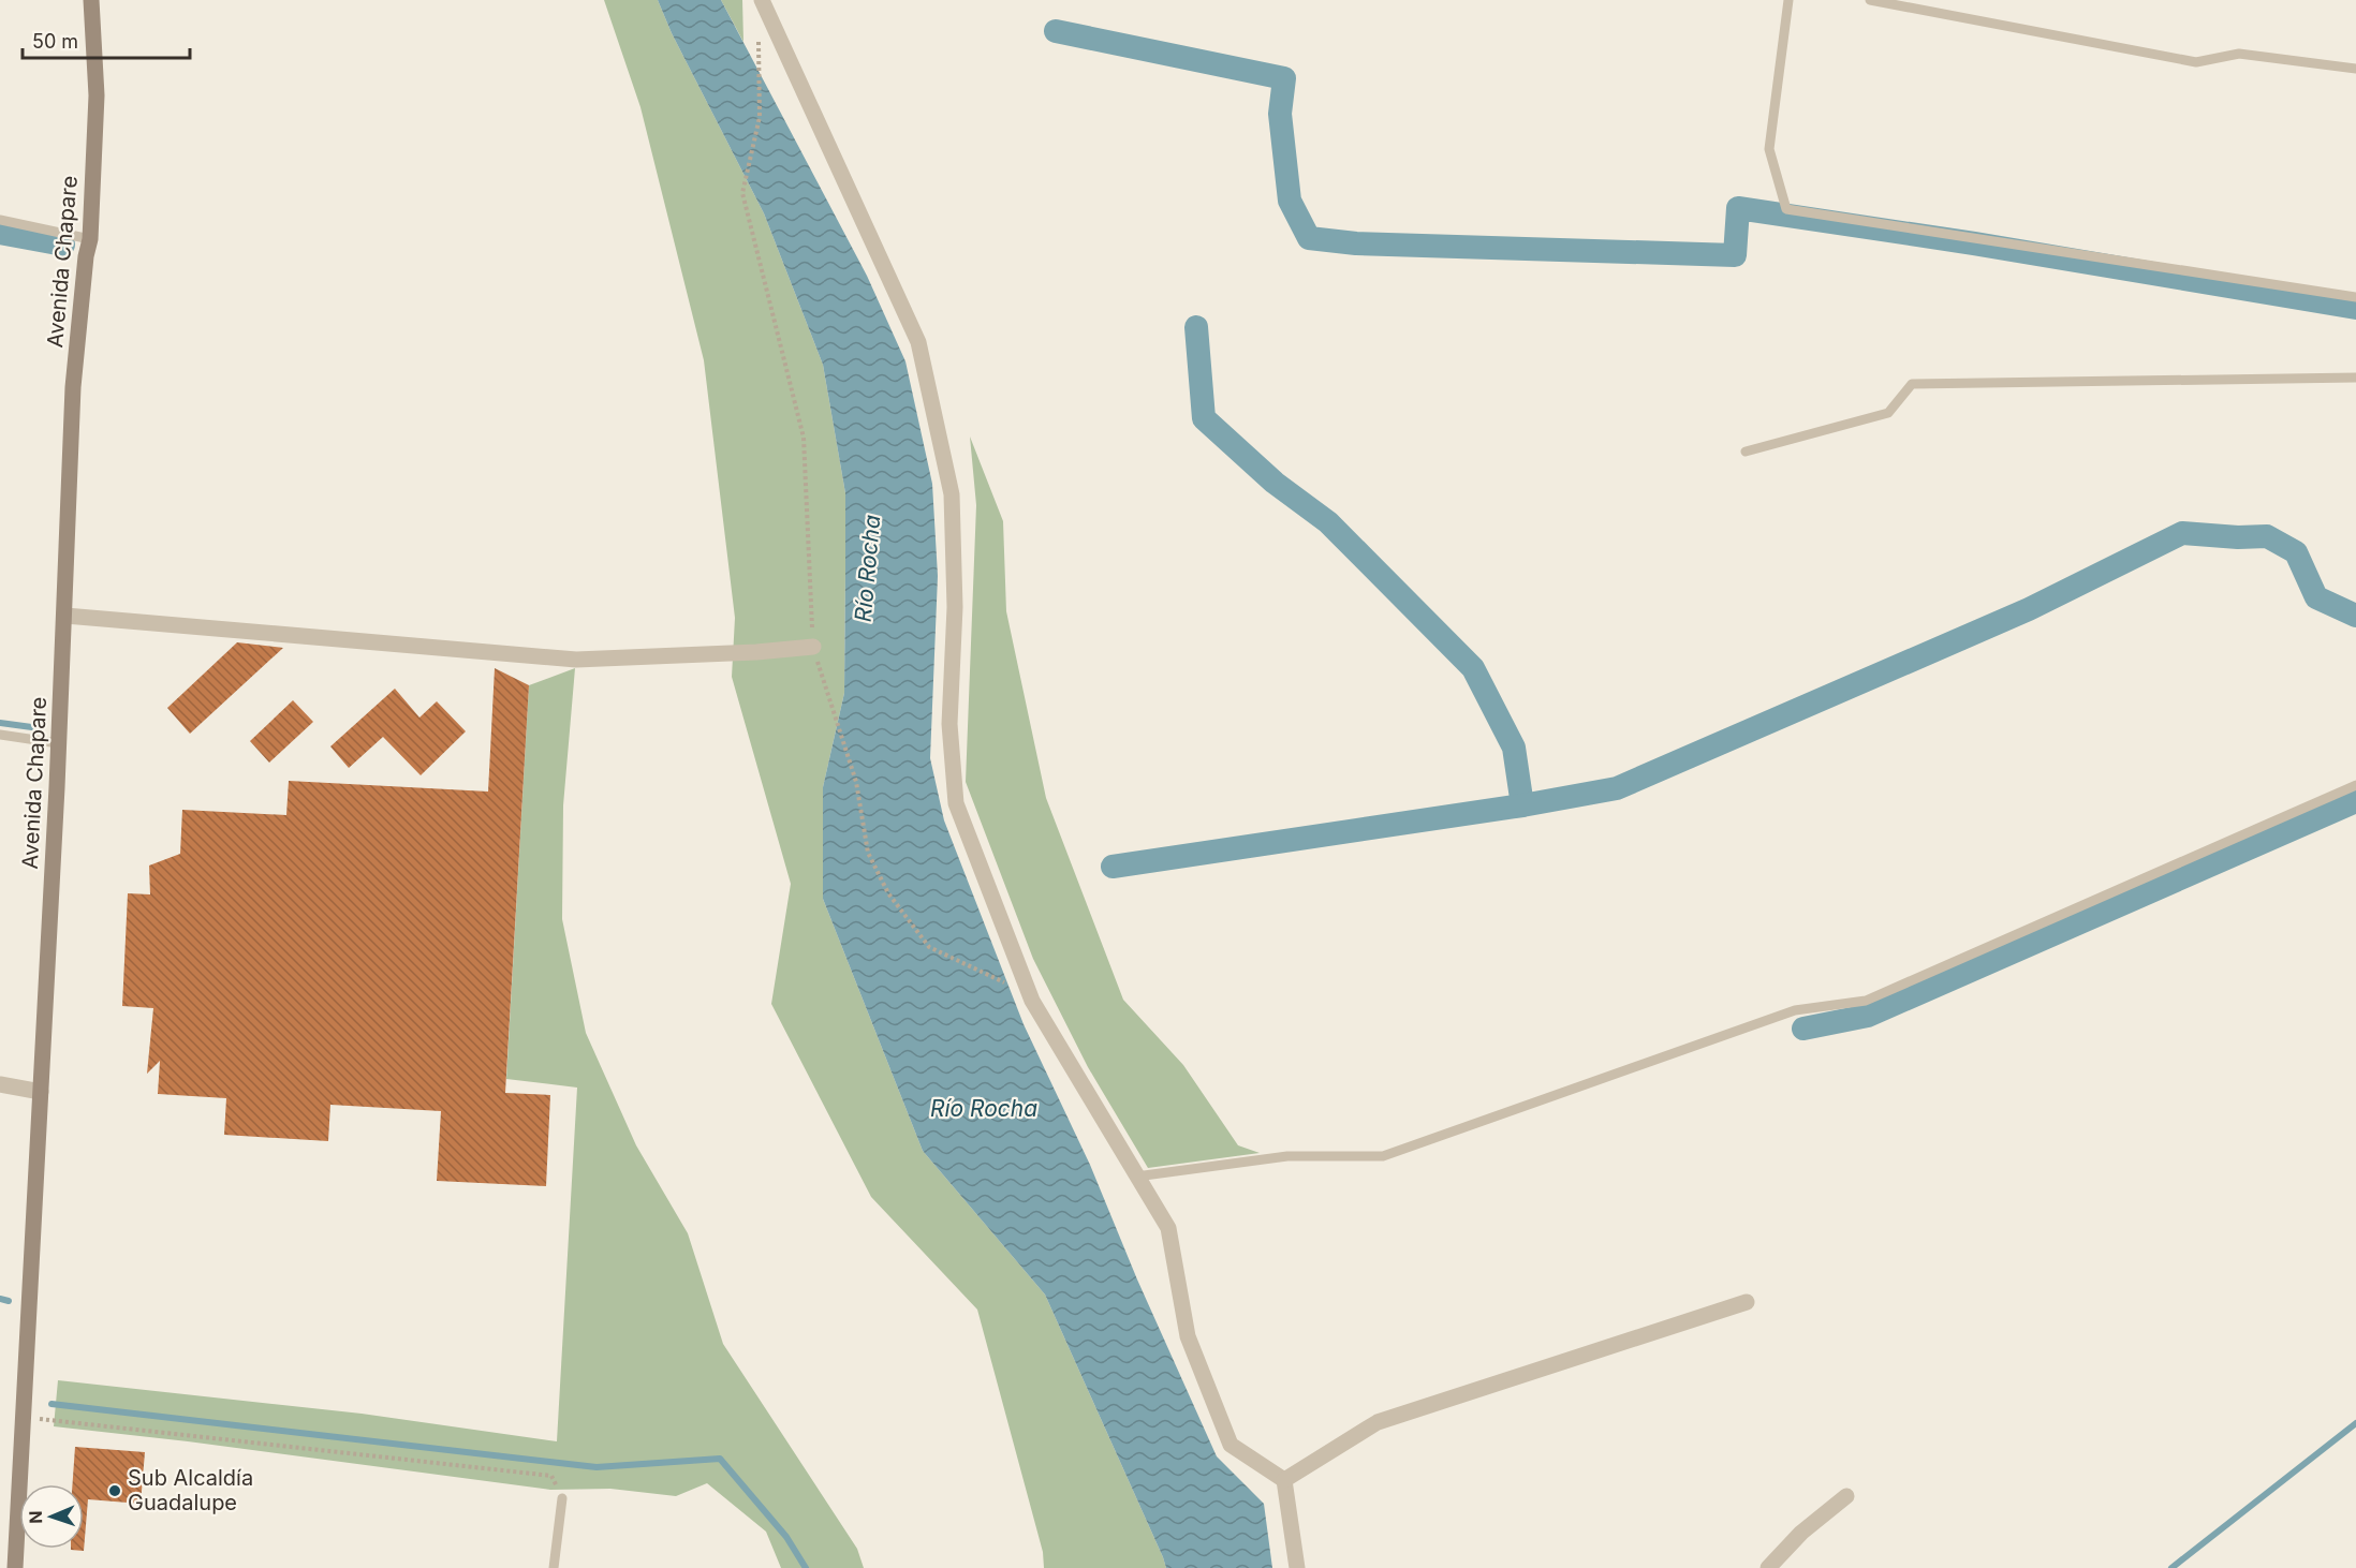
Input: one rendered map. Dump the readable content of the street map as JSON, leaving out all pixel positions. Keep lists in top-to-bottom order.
{
  "streets": {
    "main road": ["Avenida Chapare"]
  },
  "water": ["Río Rocha"],
  "places": ["Sub Alcaldía Guadalupe"],
  "scale_bar": "50 m",
  "north": "left"
}
